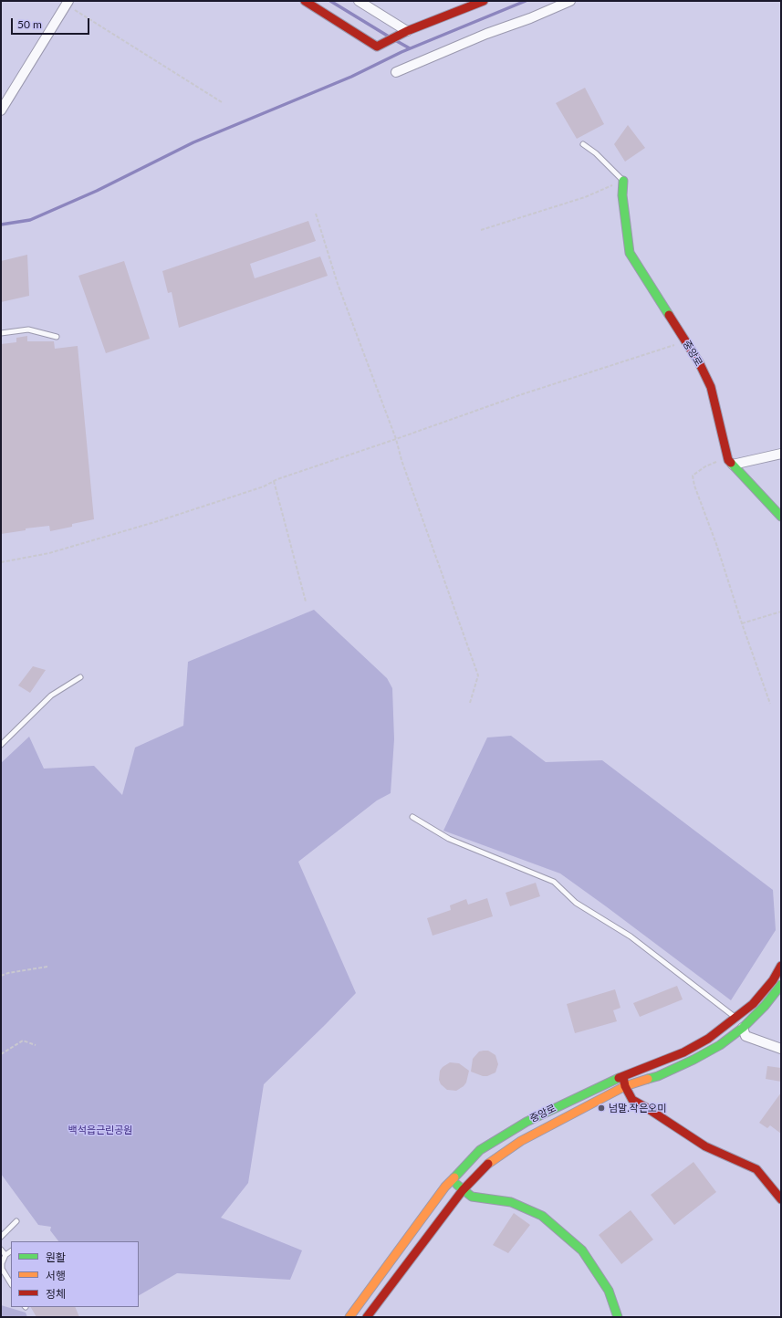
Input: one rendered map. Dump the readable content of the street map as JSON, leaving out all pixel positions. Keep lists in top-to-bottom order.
{
  "streets": {
    "main road": ["중앙로"]
  },
  "parks": ["백석읍근린공원"],
  "places": ["넘말.작은오미"],
  "legend": ["원활", "서행", "정체"],
  "scale_bar": "50 m"
}
